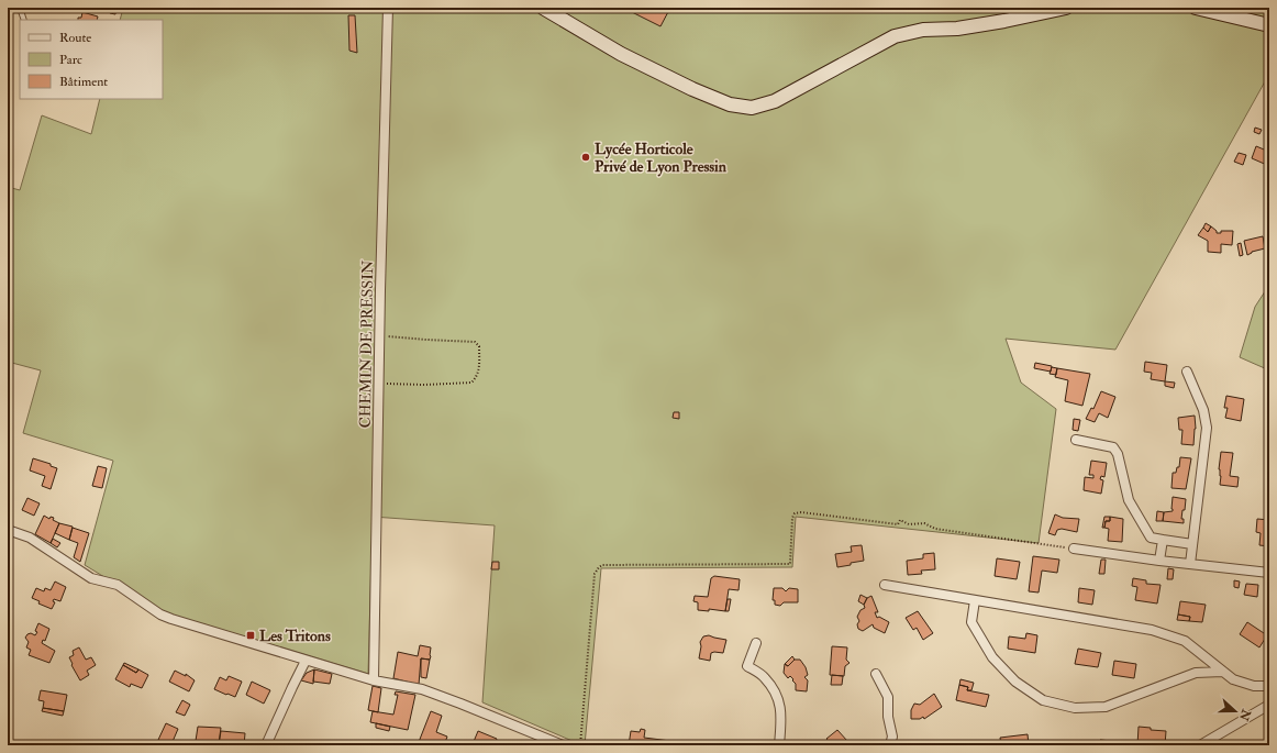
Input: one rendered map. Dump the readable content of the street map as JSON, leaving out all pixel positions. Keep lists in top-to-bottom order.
{
  "streets": {
    "street": ["CHEMIN DE PRESSIN"]
  },
  "places": {
    "other": ["Lycée Horticole Privé de Lyon Pressin"],
    "transit": ["Les Tritons"]
  },
  "legend": ["Route", "Parc", "Bâtiment"],
  "north": "right"
}
